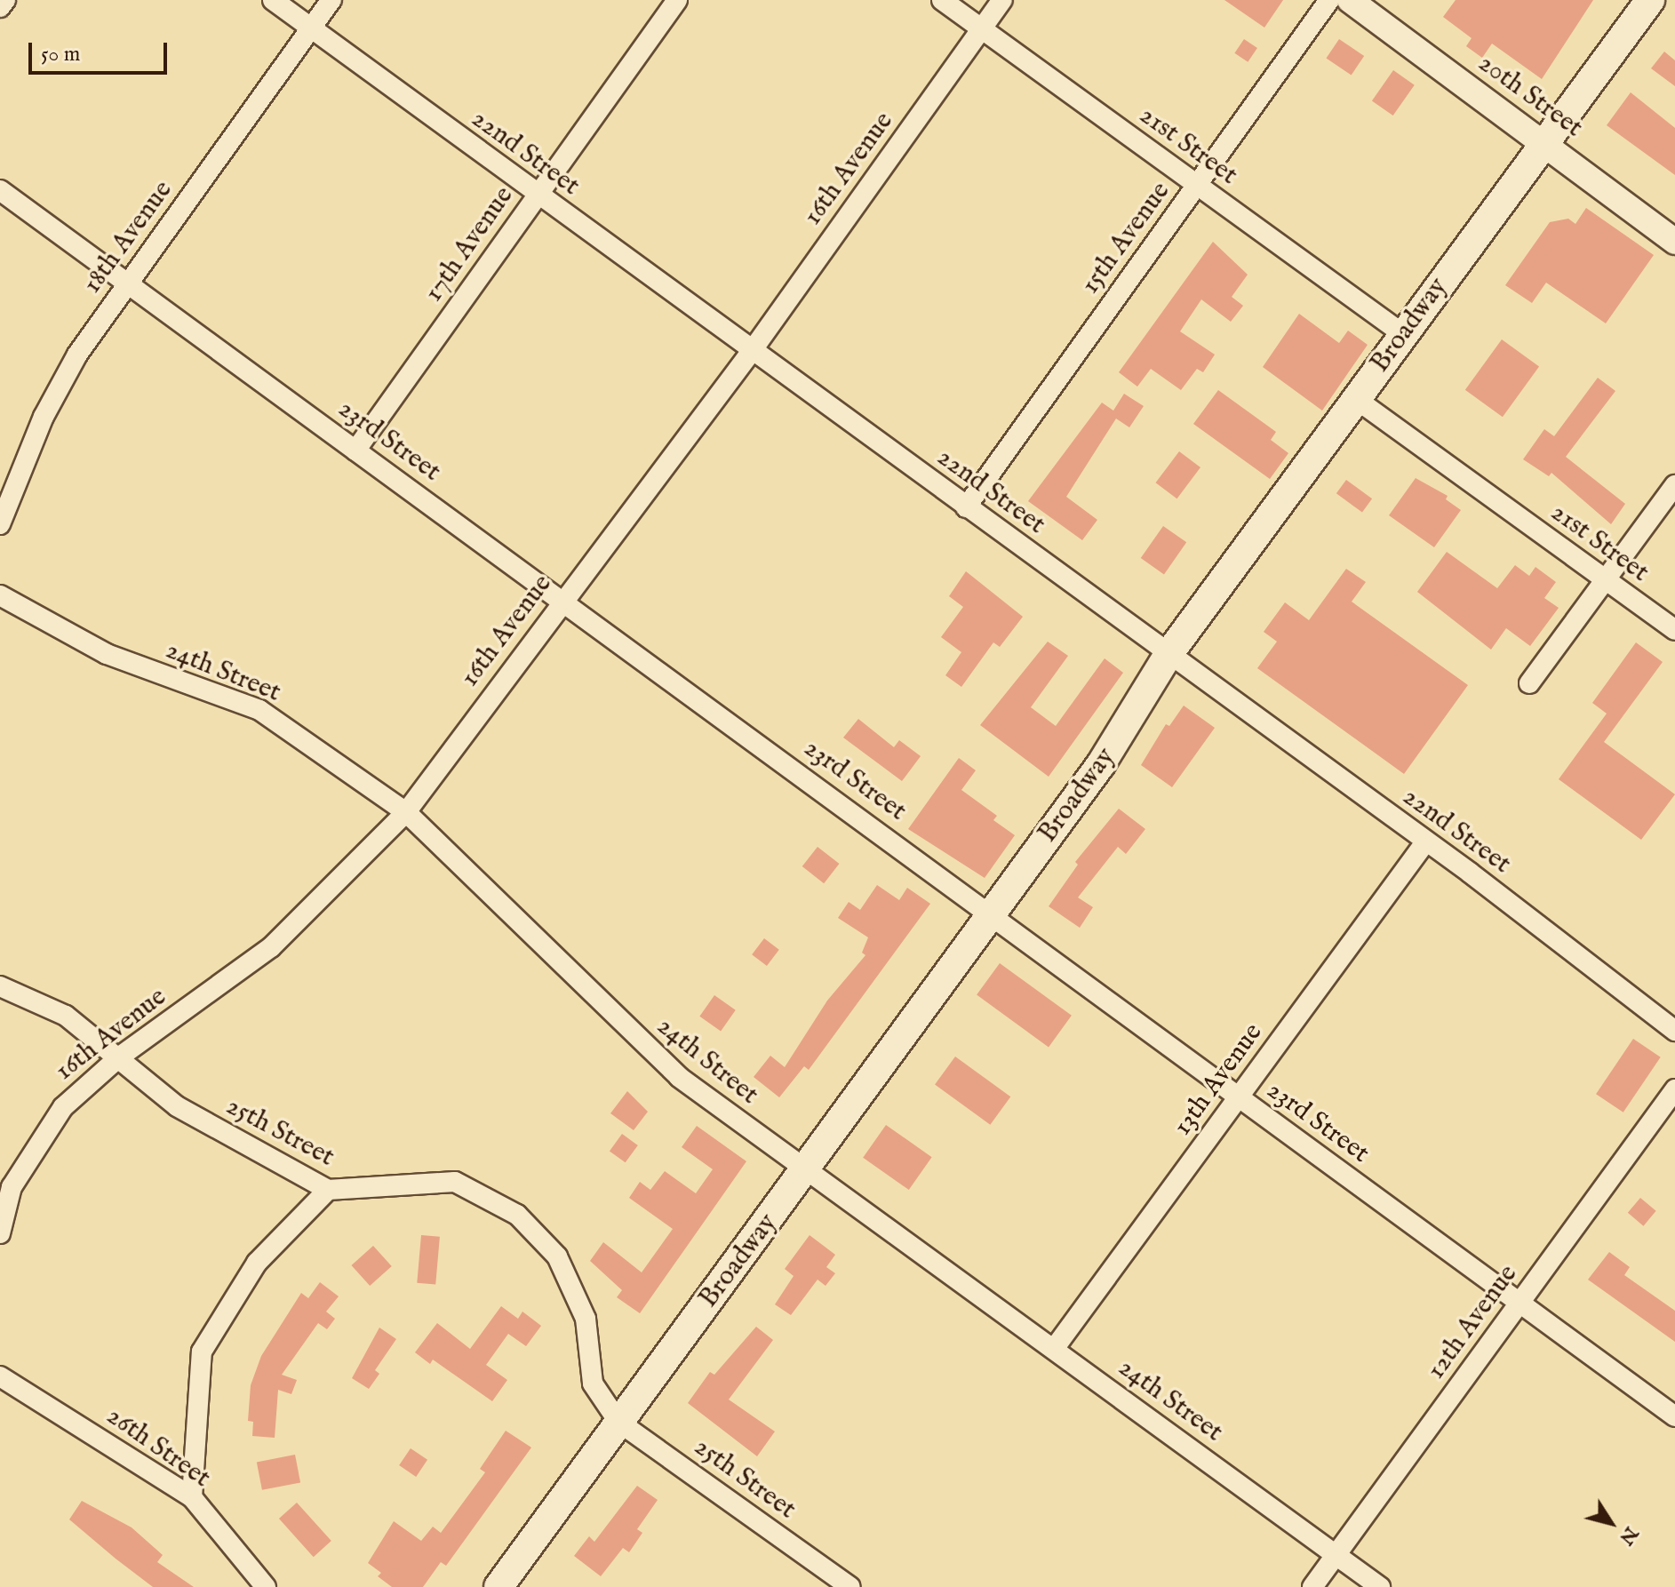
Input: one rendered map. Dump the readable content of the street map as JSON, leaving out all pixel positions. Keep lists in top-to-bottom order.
{
  "streets": {
    "main road": ["Broadway"],
    "street": [
      "20th Street",
      "21st Street",
      "22nd Street",
      "16th Avenue",
      "18th Avenue",
      "15th Avenue",
      "17th Avenue",
      "23rd Street",
      "24th Street",
      "13th Avenue",
      "25th Street",
      "12th Avenue",
      "26th Street"
    ]
  },
  "crossings": [
    ["20th Street", "Broadway"],
    ["21st Street", "16th Avenue"],
    ["21st Street", "15th Avenue"],
    ["21st Street", "Broadway"],
    ["22nd Street", "16th Avenue"],
    ["22nd Street", "18th Avenue"],
    ["22nd Street", "15th Avenue"],
    ["22nd Street", "17th Avenue"],
    ["22nd Street", "Broadway"],
    ["22nd Street", "13th Avenue"],
    ["16th Avenue", "23rd Street"],
    ["16th Avenue", "24th Street"],
    ["16th Avenue", "25th Street"],
    ["18th Avenue", "23rd Street"],
    ["17th Avenue", "23rd Street"],
    ["Broadway", "23rd Street"],
    ["Broadway", "24th Street"],
    ["Broadway", "25th Street"],
    ["23rd Street", "13th Avenue"],
    ["23rd Street", "12th Avenue"],
    ["24th Street", "13th Avenue"],
    ["24th Street", "12th Avenue"]
  ],
  "scale_bar": "50 m",
  "north": "bottom right"
}
